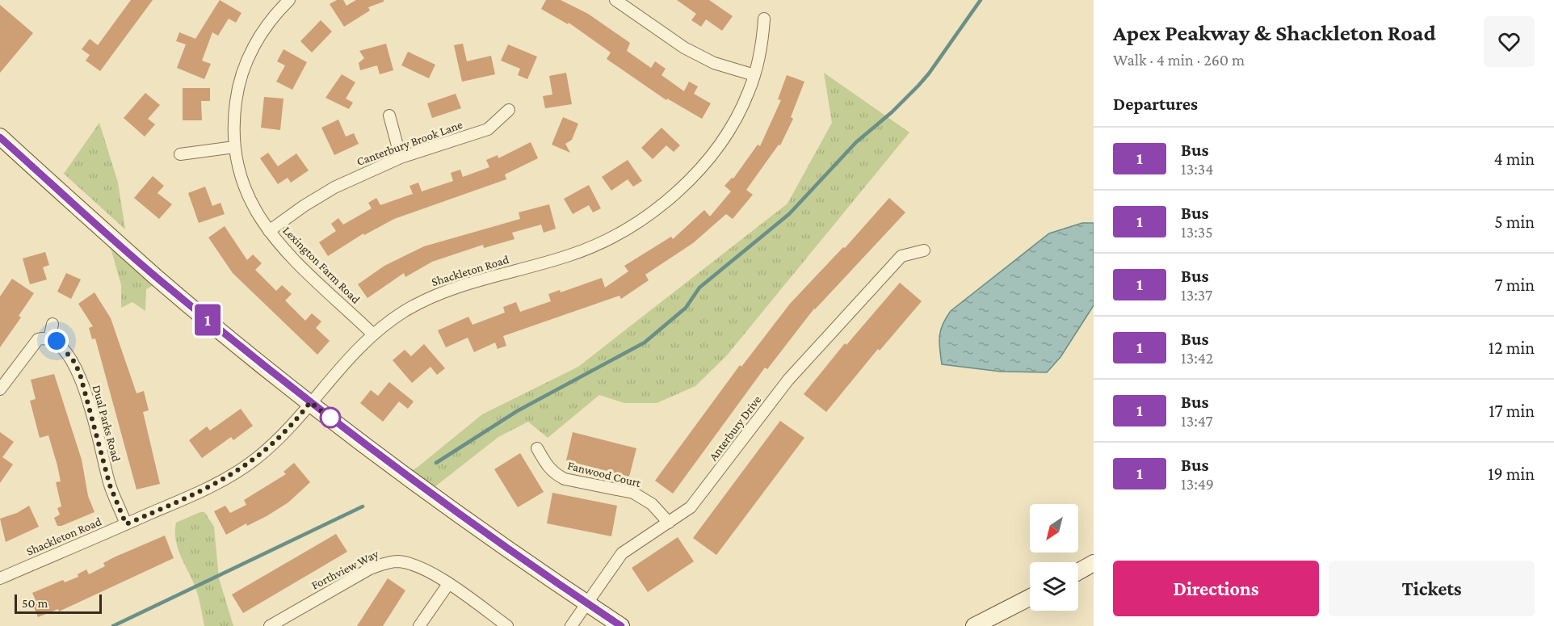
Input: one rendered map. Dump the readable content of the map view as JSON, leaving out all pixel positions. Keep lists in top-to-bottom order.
{
  "streets": {
    "street": [
      "Canterbury Brook Lane",
      "Lexington Farm Road",
      "Shackleton Road",
      "Dual Parks Road",
      "Anterbury Drive",
      "Fanwood Court",
      "Forthview Way"
    ]
  },
  "crossings": [
    ["Canterbury Brook Lane", "Lexington Farm Road"],
    ["Lexington Farm Road", "Shackleton Road"],
    ["Shackleton Road", "Dual Parks Road"],
    ["Anterbury Drive", "Fanwood Court"]
  ],
  "lines": ["bus line 1"],
  "scale_bar": "50 m",
  "north": "bottom left",
  "page": {
    "on_map": "1",
    "heading": [
      ["Apex Peakway & Shackleton Road", "Walk · 4 min · 260 m"],
      "Departures"
    ],
    "list": [
      {
        "mark": "1",
        "name": "Bus",
        "note": "13:34",
        "value": "4 min"
      },
      {
        "mark": "1",
        "name": "Bus",
        "note": "13:35",
        "value": "5 min"
      },
      {
        "mark": "1",
        "name": "Bus",
        "note": "13:37",
        "value": "7 min"
      },
      {
        "mark": "1",
        "name": "Bus",
        "note": "13:42",
        "value": "12 min"
      },
      {
        "mark": "1",
        "name": "Bus",
        "note": "13:47",
        "value": "17 min"
      },
      {
        "mark": "1",
        "name": "Bus",
        "note": "13:49",
        "value": "19 min"
      }
    ],
    "buttons": ["Directions", "Tickets"],
    "scale": "50 m"
  }
}
